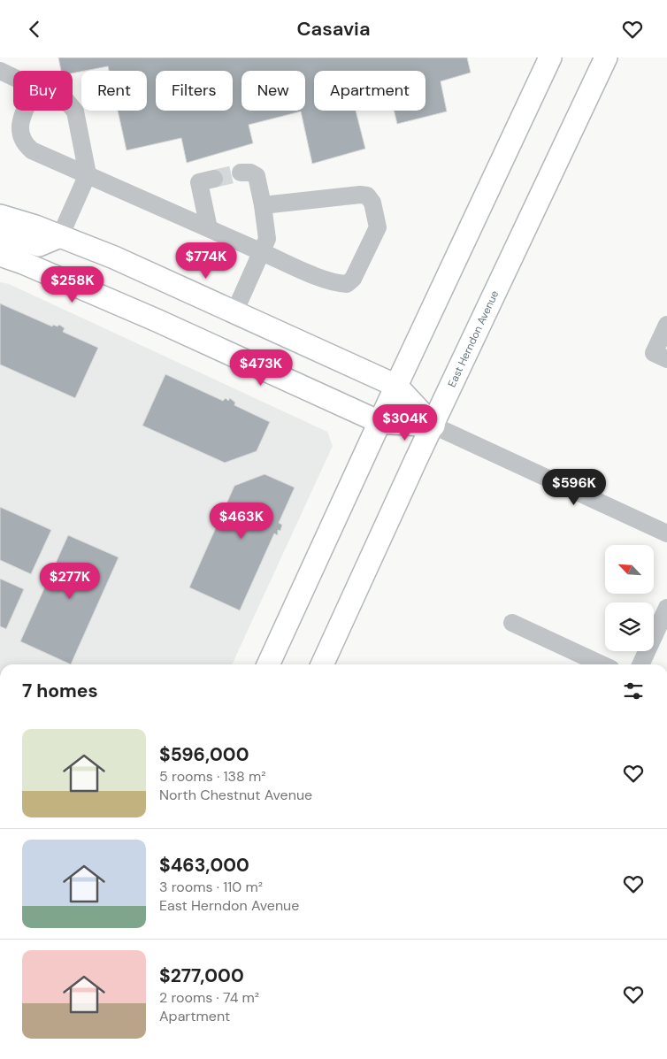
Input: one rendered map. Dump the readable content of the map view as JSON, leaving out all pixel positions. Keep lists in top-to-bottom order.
{
  "streets": {
    "main road": ["East Herndon Avenue"]
  },
  "north": "top left",
  "page": {
    "header": "Casavia",
    "chip": [
      "Buy",
      "Rent",
      "Filters",
      "New",
      "Apartment"
    ],
    "price": [
      "$774K",
      "$258K",
      "$473K",
      "$304K",
      "$596K",
      "$463K",
      "$277K"
    ],
    "heading": "7 homes",
    "list": [
      {
        "name": "$596,000",
        "note": "5 rooms · 138 m² · North Chestnut Avenue"
      },
      {
        "name": "$463,000",
        "note": "3 rooms · 110 m² · East Herndon Avenue"
      },
      {
        "name": "$277,000",
        "note": "2 rooms · 74 m² · Apartment"
      }
    ]
  }
}
